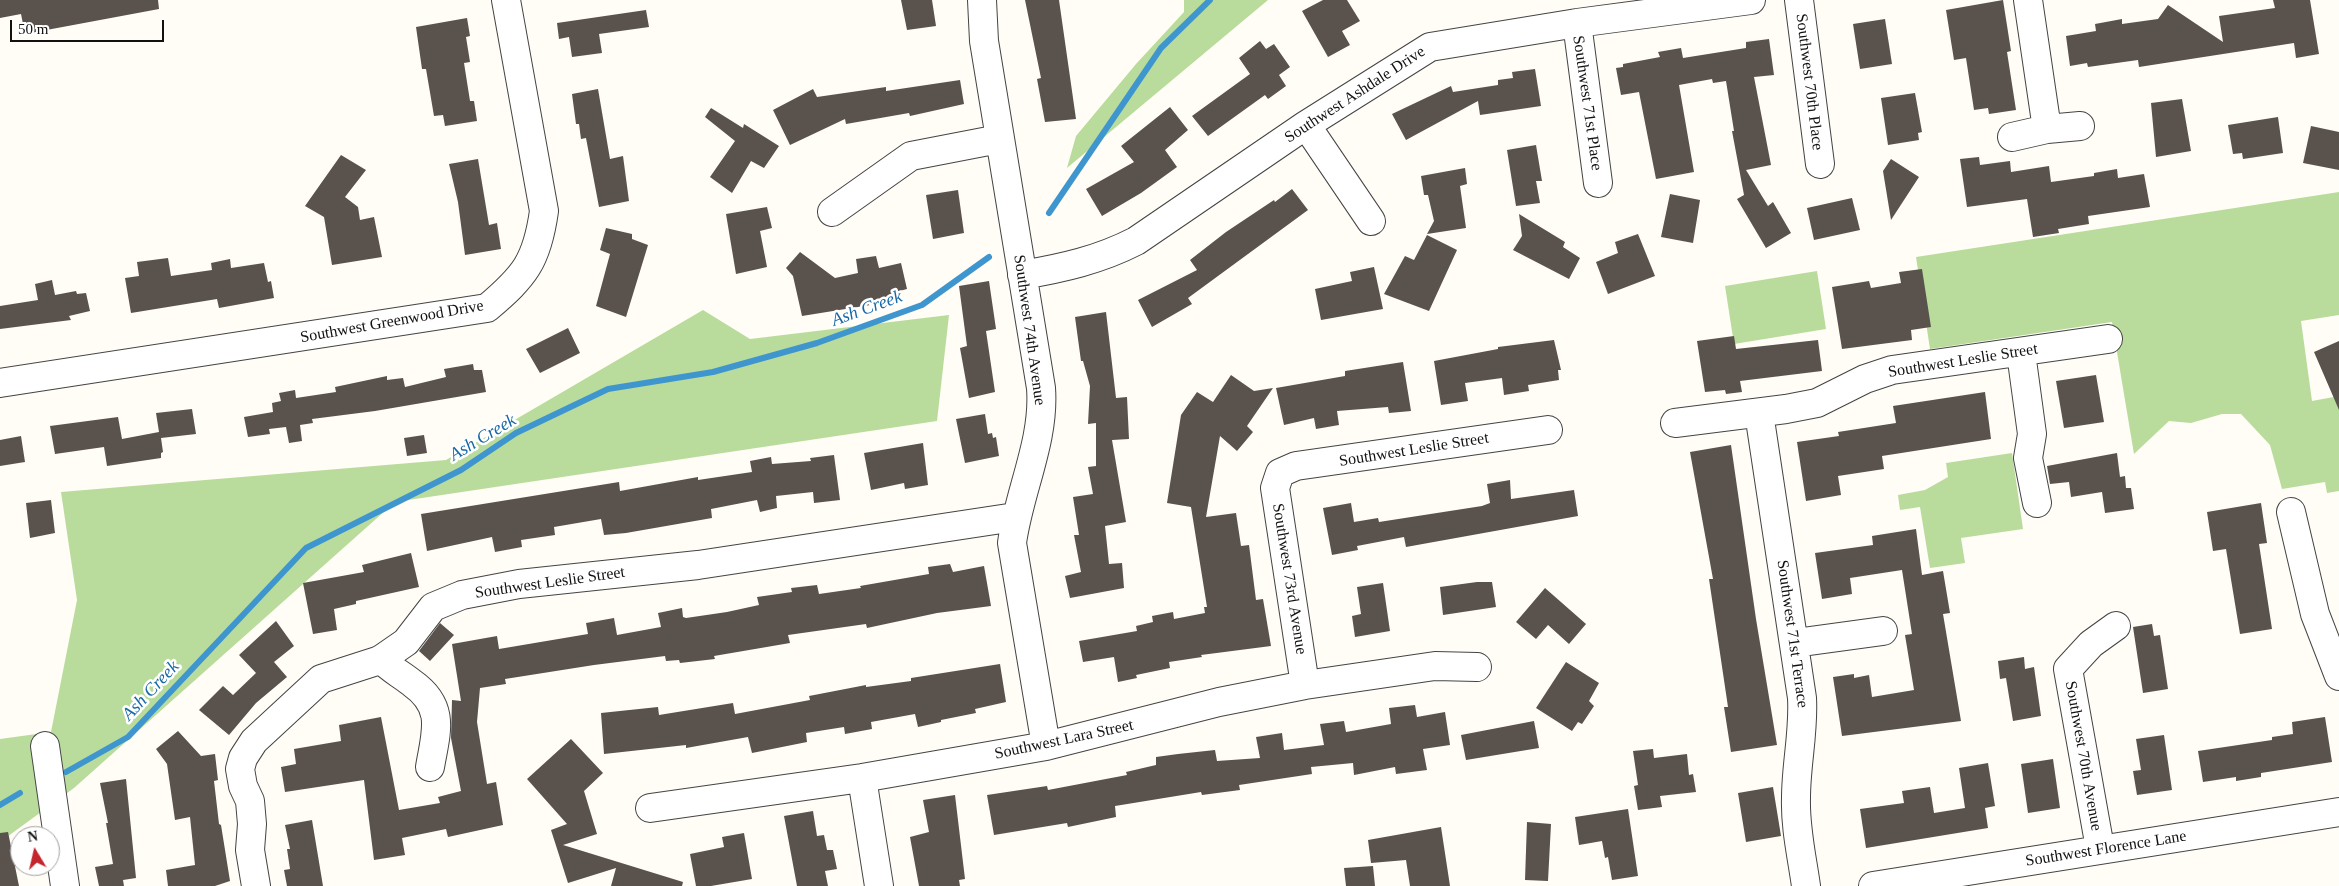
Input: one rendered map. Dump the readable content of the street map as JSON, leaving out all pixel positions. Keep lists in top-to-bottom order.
{
  "streets": {
    "street": [
      "Southwest 70th Place",
      "Southwest Ashdale Drive",
      "Southwest 71st Place",
      "Southwest Greenwood Drive",
      "Southwest 74th Avenue",
      "Southwest Leslie Street",
      "Southwest 73rd Avenue",
      "Southwest 71st Terrace",
      "Southwest Lara Street",
      "Southwest 70th Avenue",
      "Southwest Florence Lane"
    ]
  },
  "crossings": [
    ["Southwest Ashdale Drive", "Southwest 71st Place"],
    ["Southwest Ashdale Drive", "Southwest 74th Avenue"],
    ["Southwest 74th Avenue", "Southwest Leslie Street"],
    ["Southwest 74th Avenue", "Southwest Lara Street"],
    ["Southwest Leslie Street", "Southwest 73rd Avenue"],
    ["Southwest Leslie Street", "Southwest 71st Terrace"],
    ["Southwest 73rd Avenue", "Southwest Lara Street"],
    ["Southwest 70th Avenue", "Southwest Florence Lane"]
  ],
  "water": ["Ash Creek"],
  "scale_bar": "50 m",
  "north": "top"
}
